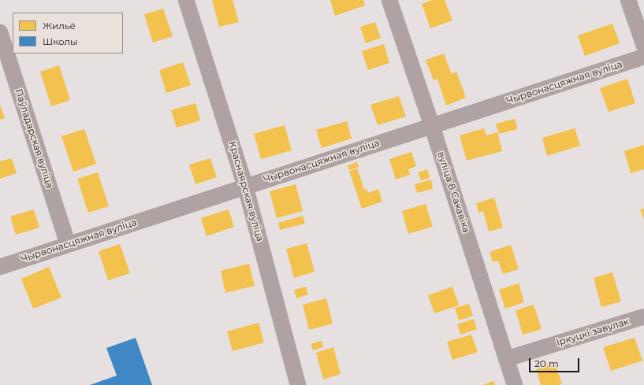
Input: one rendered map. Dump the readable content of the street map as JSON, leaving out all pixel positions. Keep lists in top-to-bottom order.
{
  "streets": {
    "street": [
      "Чырвонасцяжная вуліца",
      "Паўладарская вуліца",
      "Краснаярская вуліца",
      "вуліца 8 Сакавіка",
      "Іркуцкі завулак"
    ]
  },
  "crossings": [
    ["Чырвонасцяжная вуліца", "Паўладарская вуліца"],
    ["Чырвонасцяжная вуліца", "Краснаярская вуліца"],
    ["Чырвонасцяжная вуліца", "вуліца 8 Сакавіка"],
    ["вуліца 8 Сакавіка", "Іркуцкі завулак"]
  ],
  "legend": ["Жильё", "Школы"],
  "scale_bar": "20 m"
}
